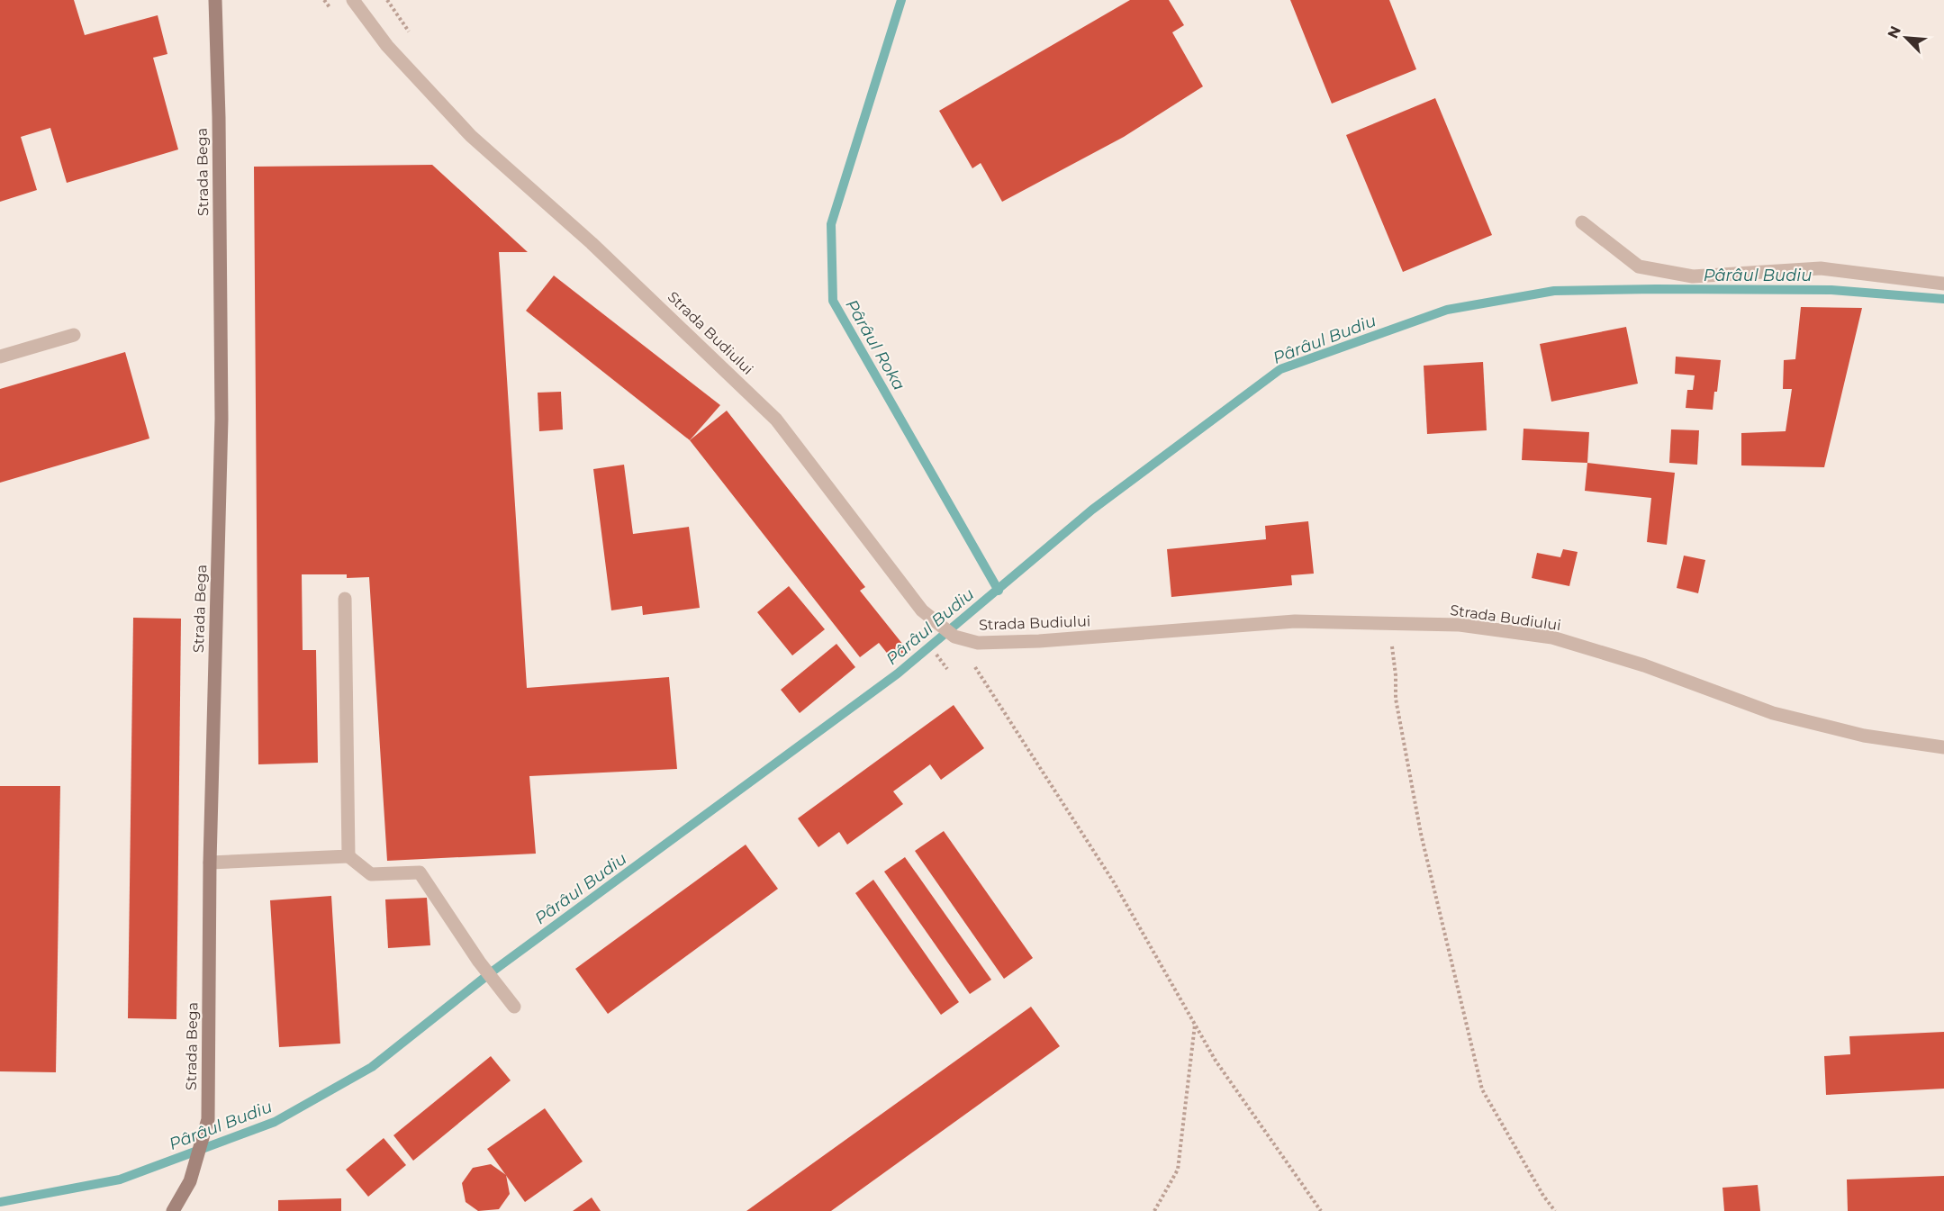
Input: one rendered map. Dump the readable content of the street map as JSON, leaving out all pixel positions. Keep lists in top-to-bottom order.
{
  "streets": {
    "main road": ["Strada Bega"],
    "street": ["Strada Budiului"]
  },
  "water": ["Pârâul Budiu", "Pârâul Roka"],
  "north": "top left"
}
